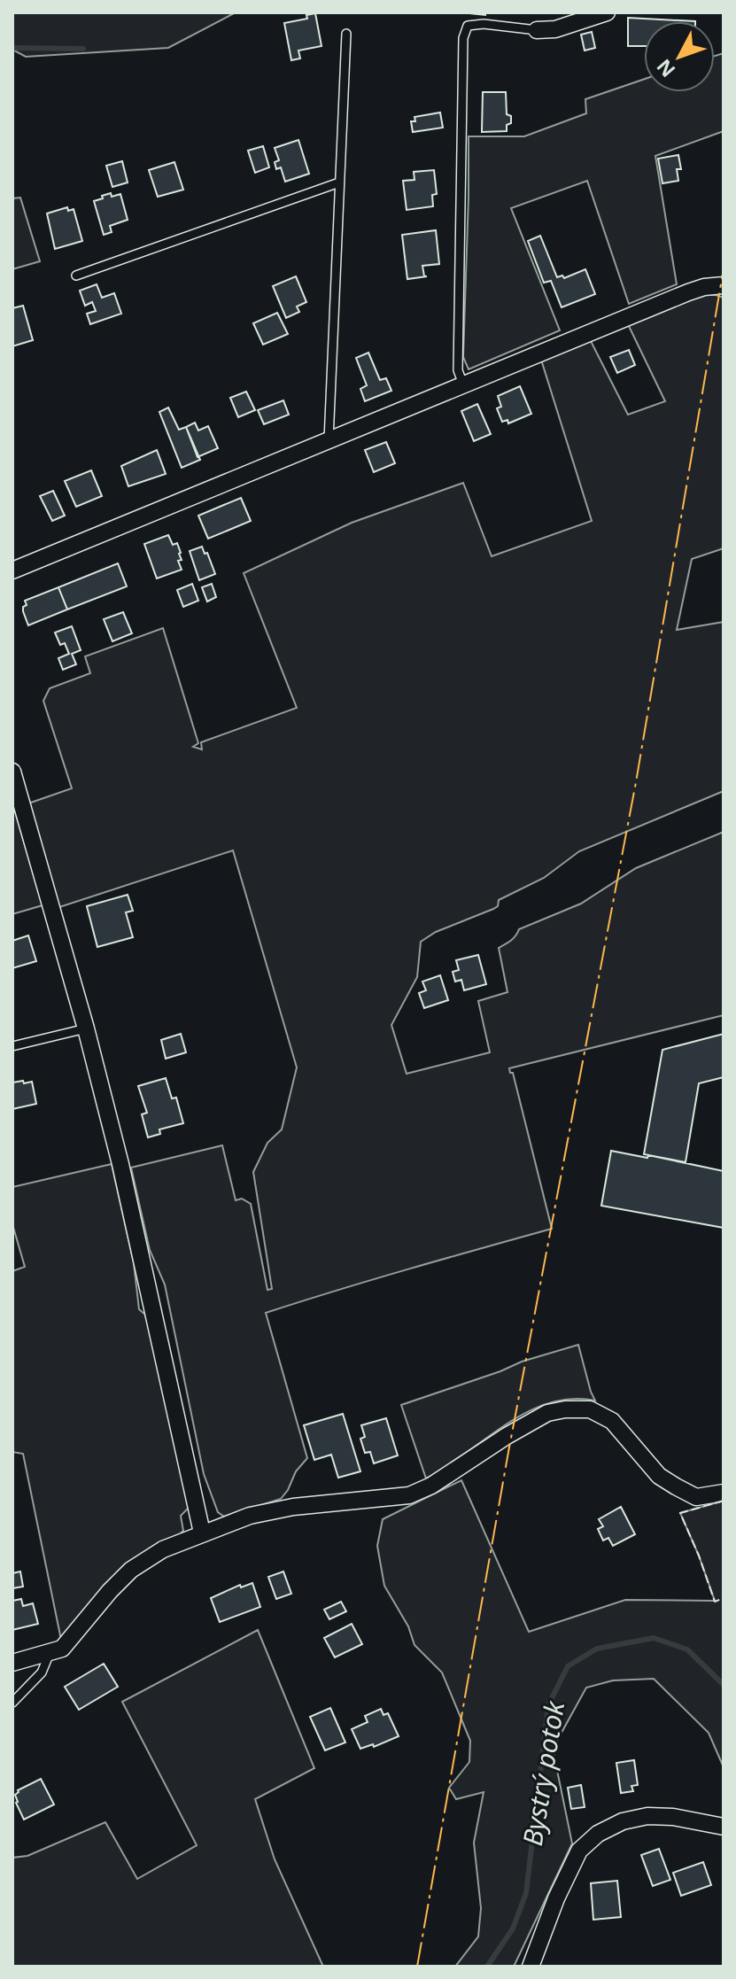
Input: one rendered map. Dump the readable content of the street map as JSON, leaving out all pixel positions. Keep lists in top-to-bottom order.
{
  "water": ["Bystrý potok"],
  "north": "bottom left"
}
